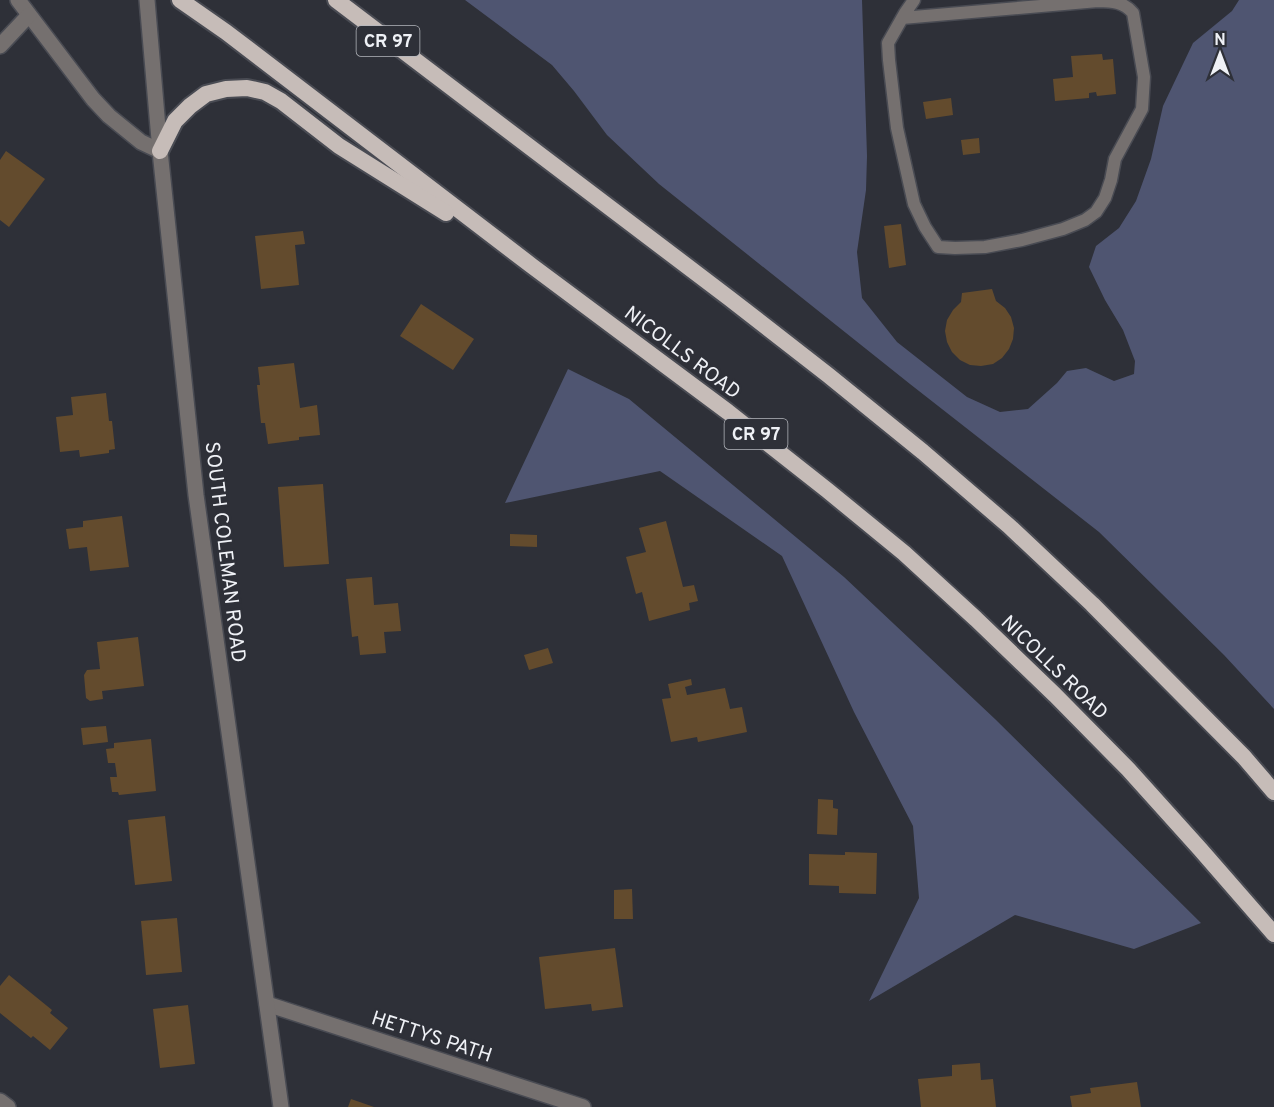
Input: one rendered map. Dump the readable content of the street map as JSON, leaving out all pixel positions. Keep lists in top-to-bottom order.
{
  "streets": {
    "highway": ["CR 97", "NICOLLS ROAD"],
    "street": ["SOUTH COLEMAN ROAD", "HETTYS PATH"]
  },
  "crossings": [
    ["SOUTH COLEMAN ROAD", "HETTYS PATH"]
  ],
  "north": "top"
}
